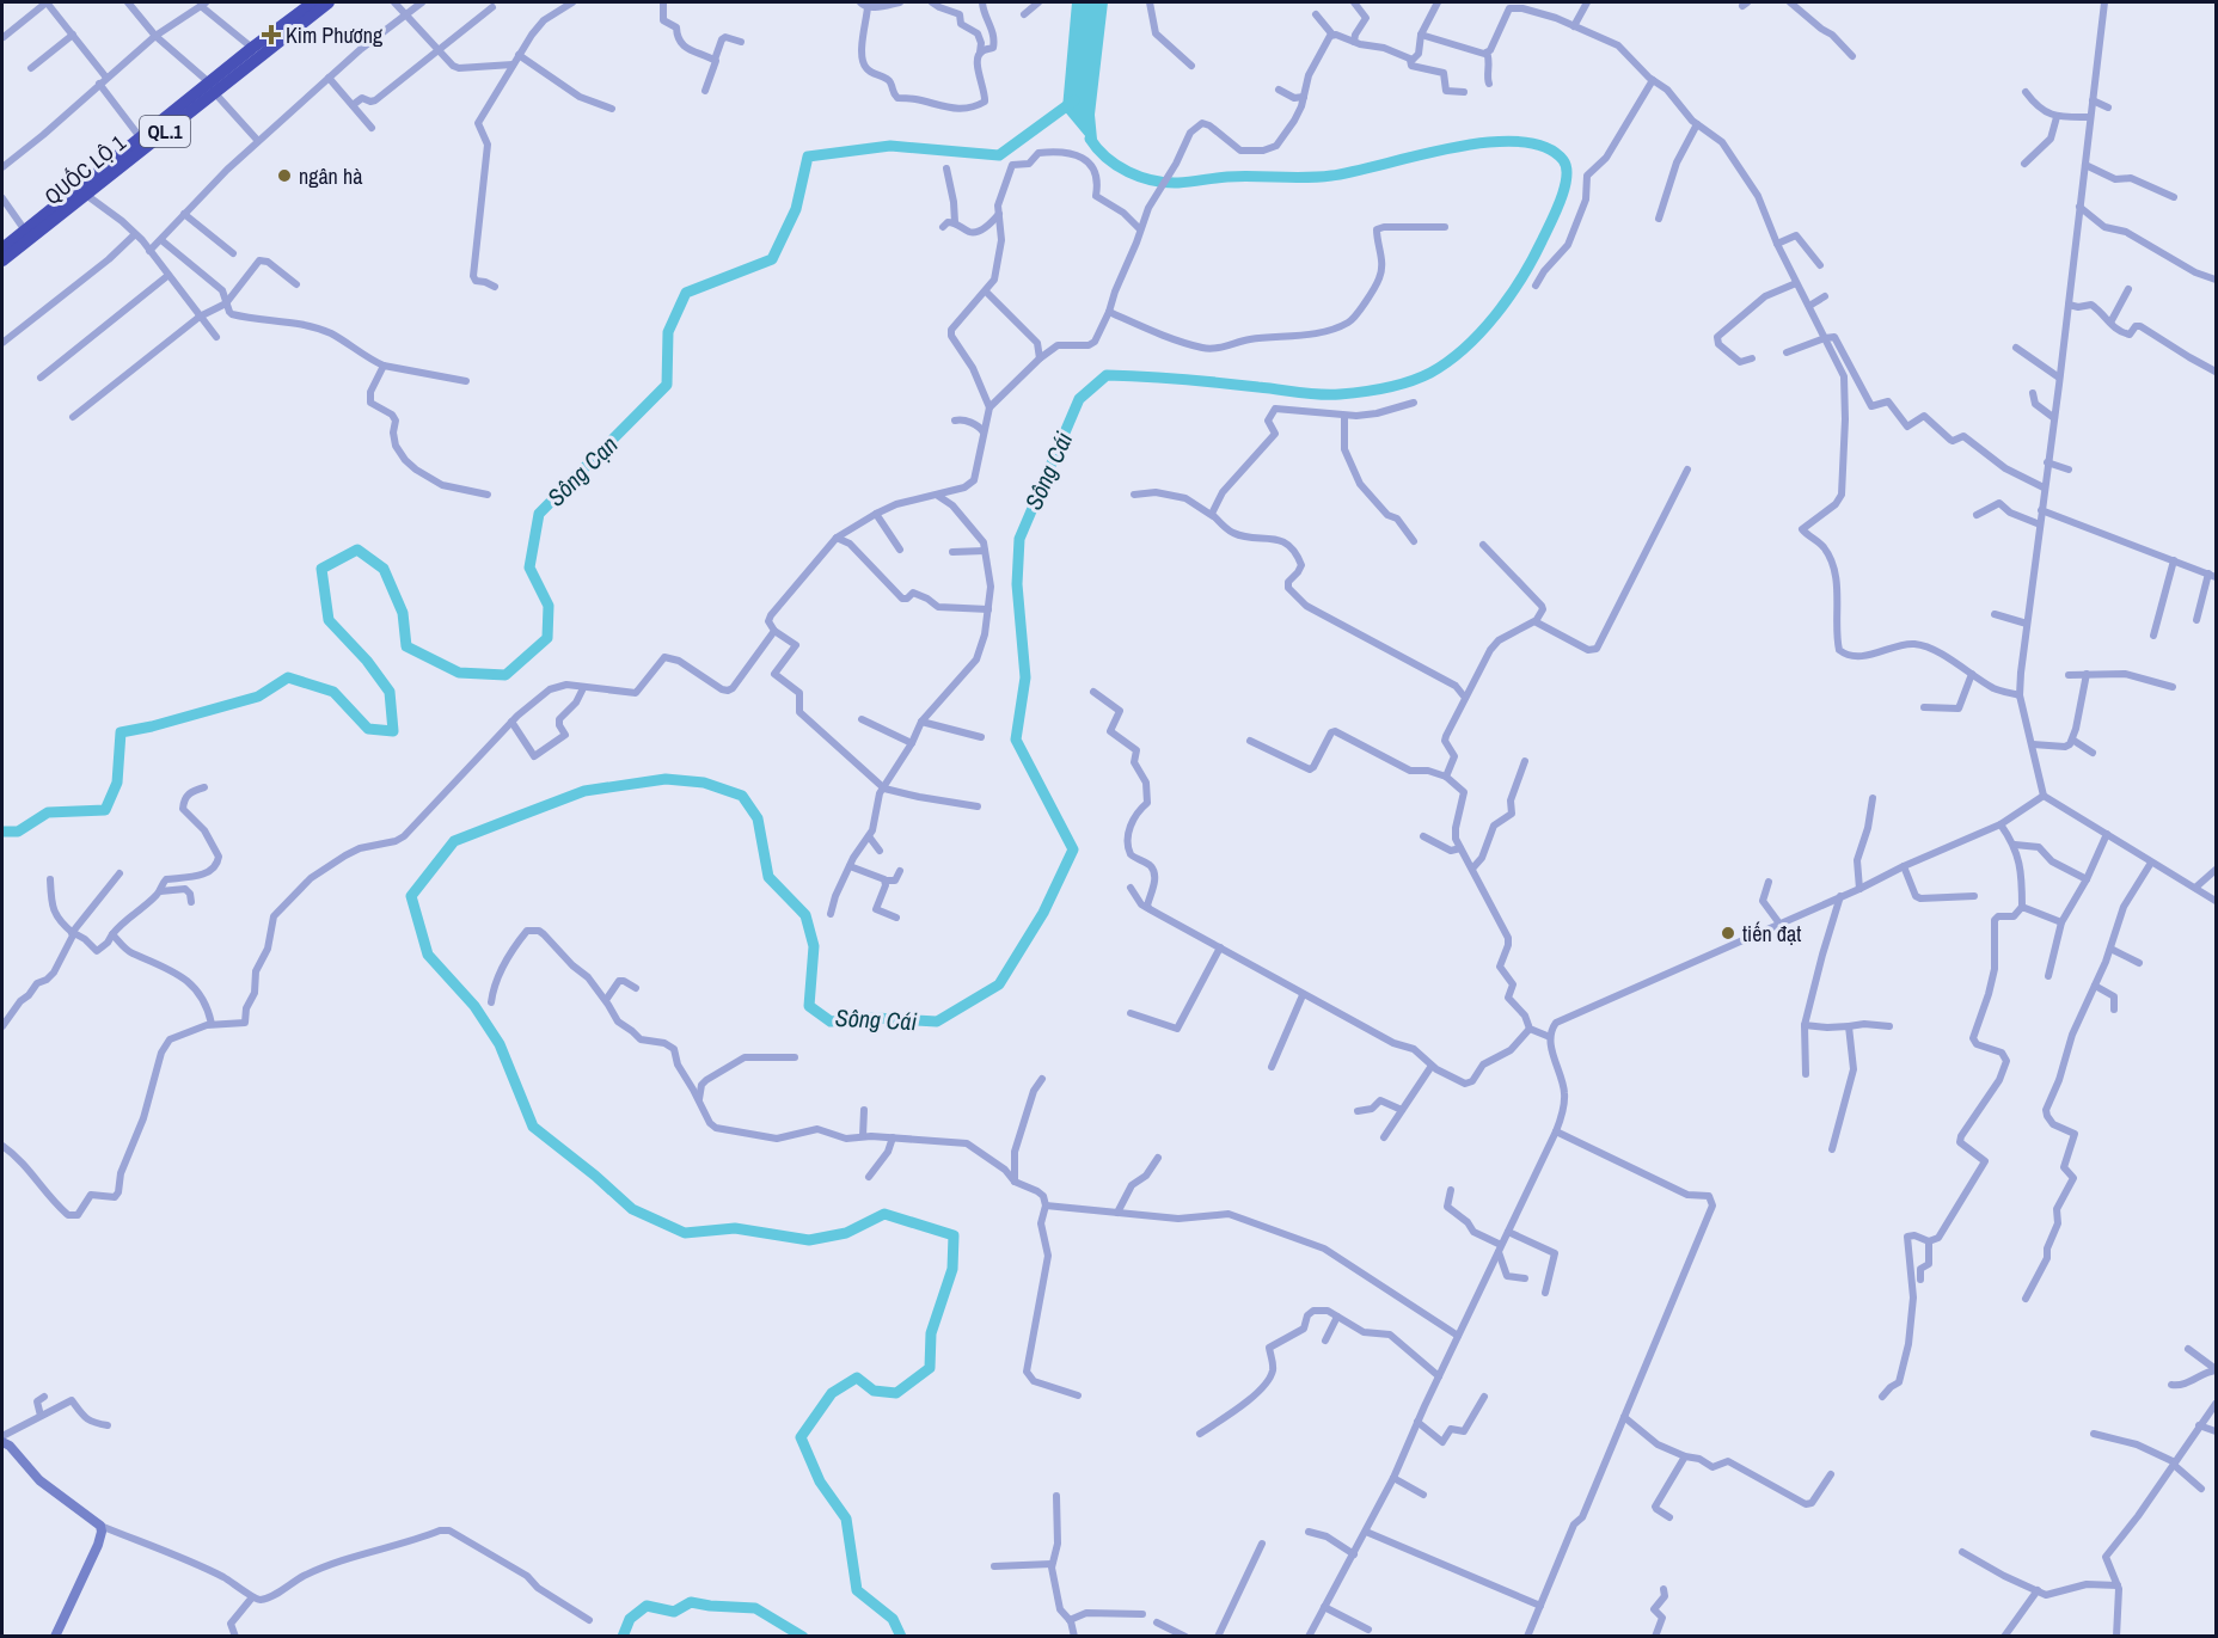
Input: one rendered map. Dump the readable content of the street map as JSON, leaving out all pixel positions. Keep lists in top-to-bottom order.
{
  "streets": {
    "highway": ["QL.1", "QUỐC LỘ 1"]
  },
  "water": ["Sông Cạn", "Sông Cái"],
  "places": {
    "health": ["Kim Phương"],
    "other": ["ngân hà", "tiến đạt"]
  }
}
